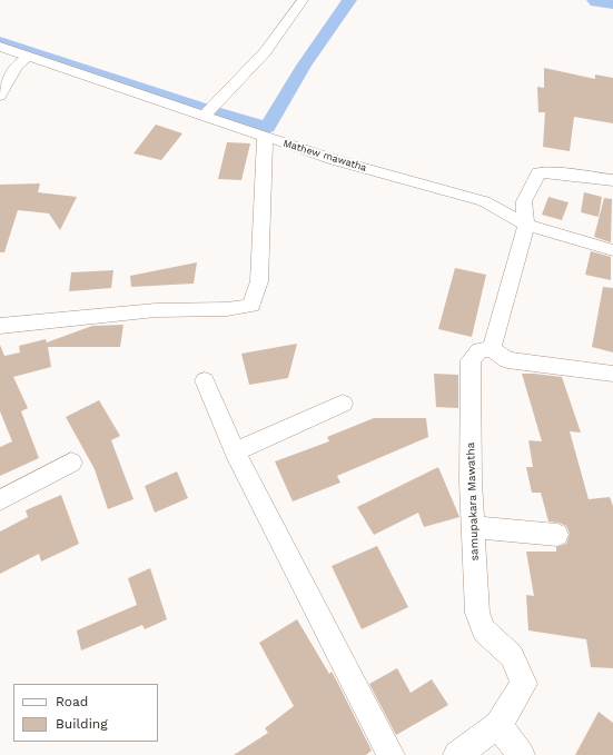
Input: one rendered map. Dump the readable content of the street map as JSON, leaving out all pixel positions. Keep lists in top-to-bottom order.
{
  "streets": {
    "street": ["Mathew mawatha", "samupakara Mawatha"]
  },
  "legend": ["Road", "Building"]
}
